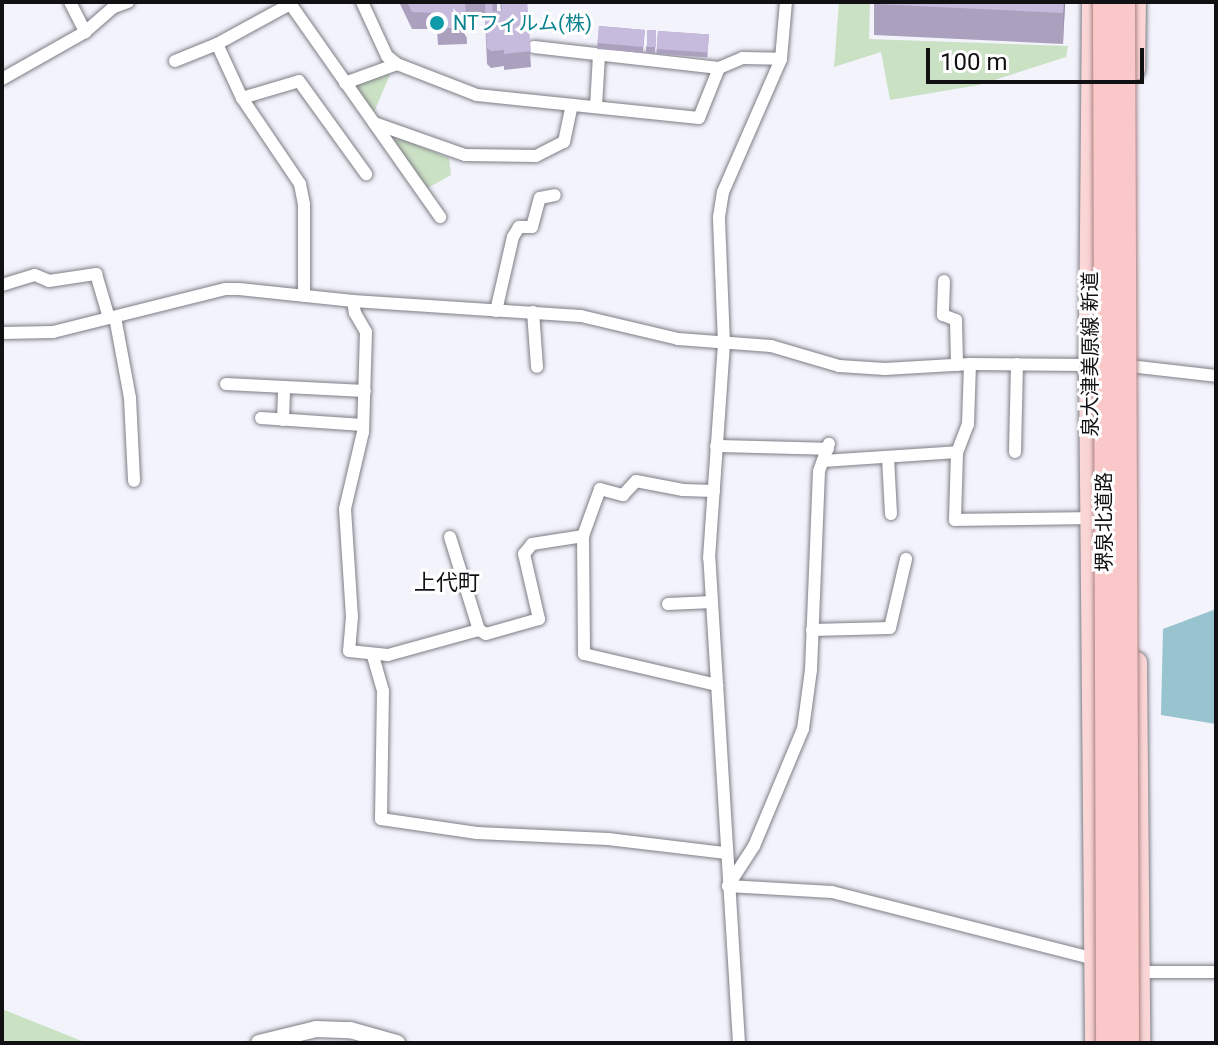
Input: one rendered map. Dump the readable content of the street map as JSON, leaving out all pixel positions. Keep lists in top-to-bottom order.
{
  "streets": {
    "highway": ["堺泉北道路"],
    "main road": ["泉大津美原線 新道"]
  },
  "districts": ["上代町"],
  "places": ["NTフィルム(株)"],
  "scale_bar": "100 m"
}
